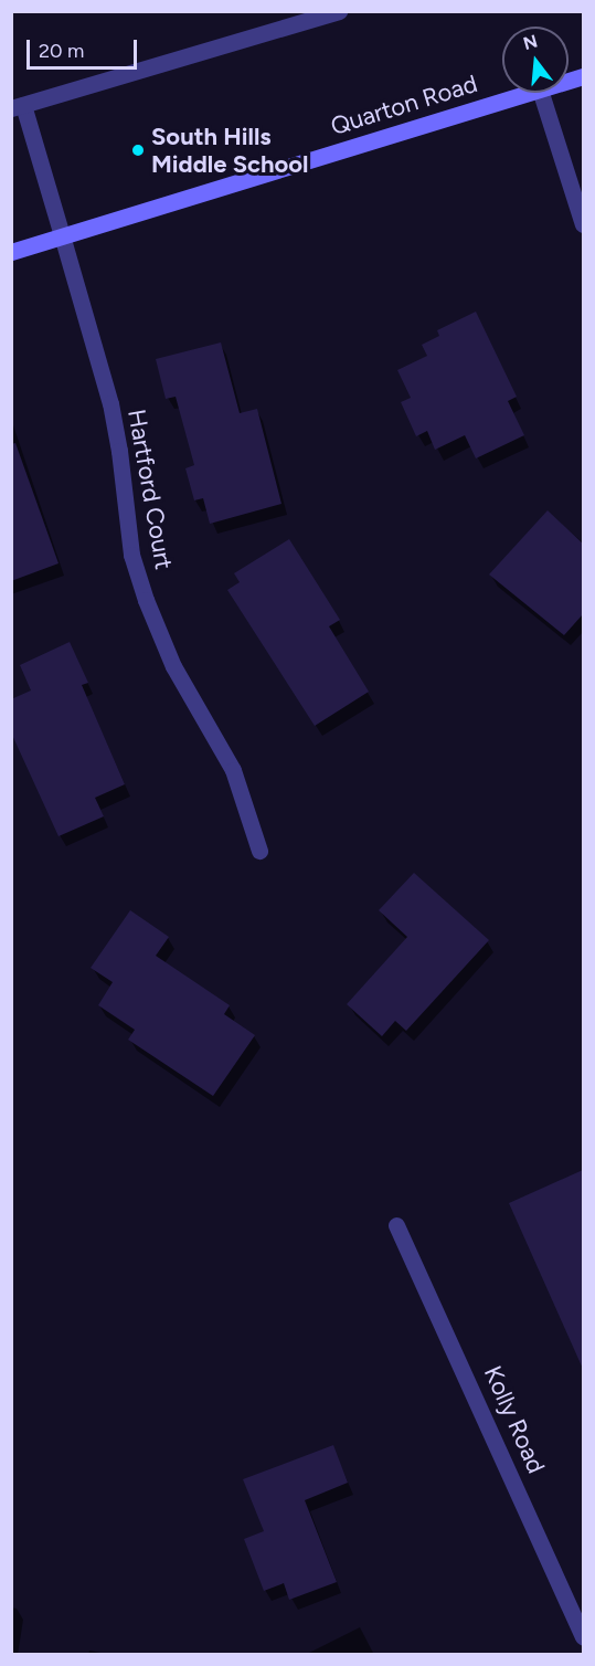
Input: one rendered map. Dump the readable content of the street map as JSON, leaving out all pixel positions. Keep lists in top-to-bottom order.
{
  "streets": {
    "street": ["Quarton Road", "Hartford Court", "Kolly Road"]
  },
  "crossings": [
    ["Quarton Road", "Hartford Court"]
  ],
  "places": ["South Hills Middle School"],
  "scale_bar": "20 m",
  "north": "top"
}
